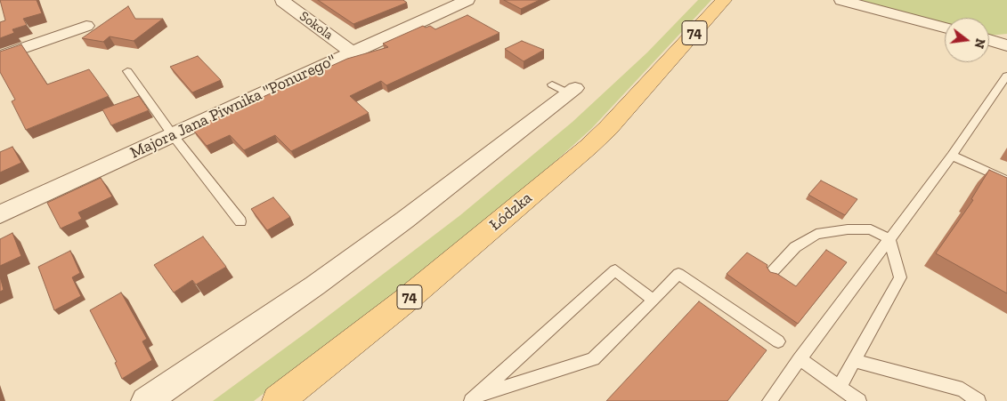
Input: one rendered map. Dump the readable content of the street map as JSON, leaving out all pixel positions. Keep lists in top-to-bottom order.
{
  "streets": {
    "main road": ["74", "Łódzka"],
    "street": ["Sokola", "Majora Jana Piwnika \"Ponurego\""]
  },
  "crossings": [
    ["Sokola", "Majora Jana Piwnika \"Ponurego\""]
  ],
  "north": "right"
}
